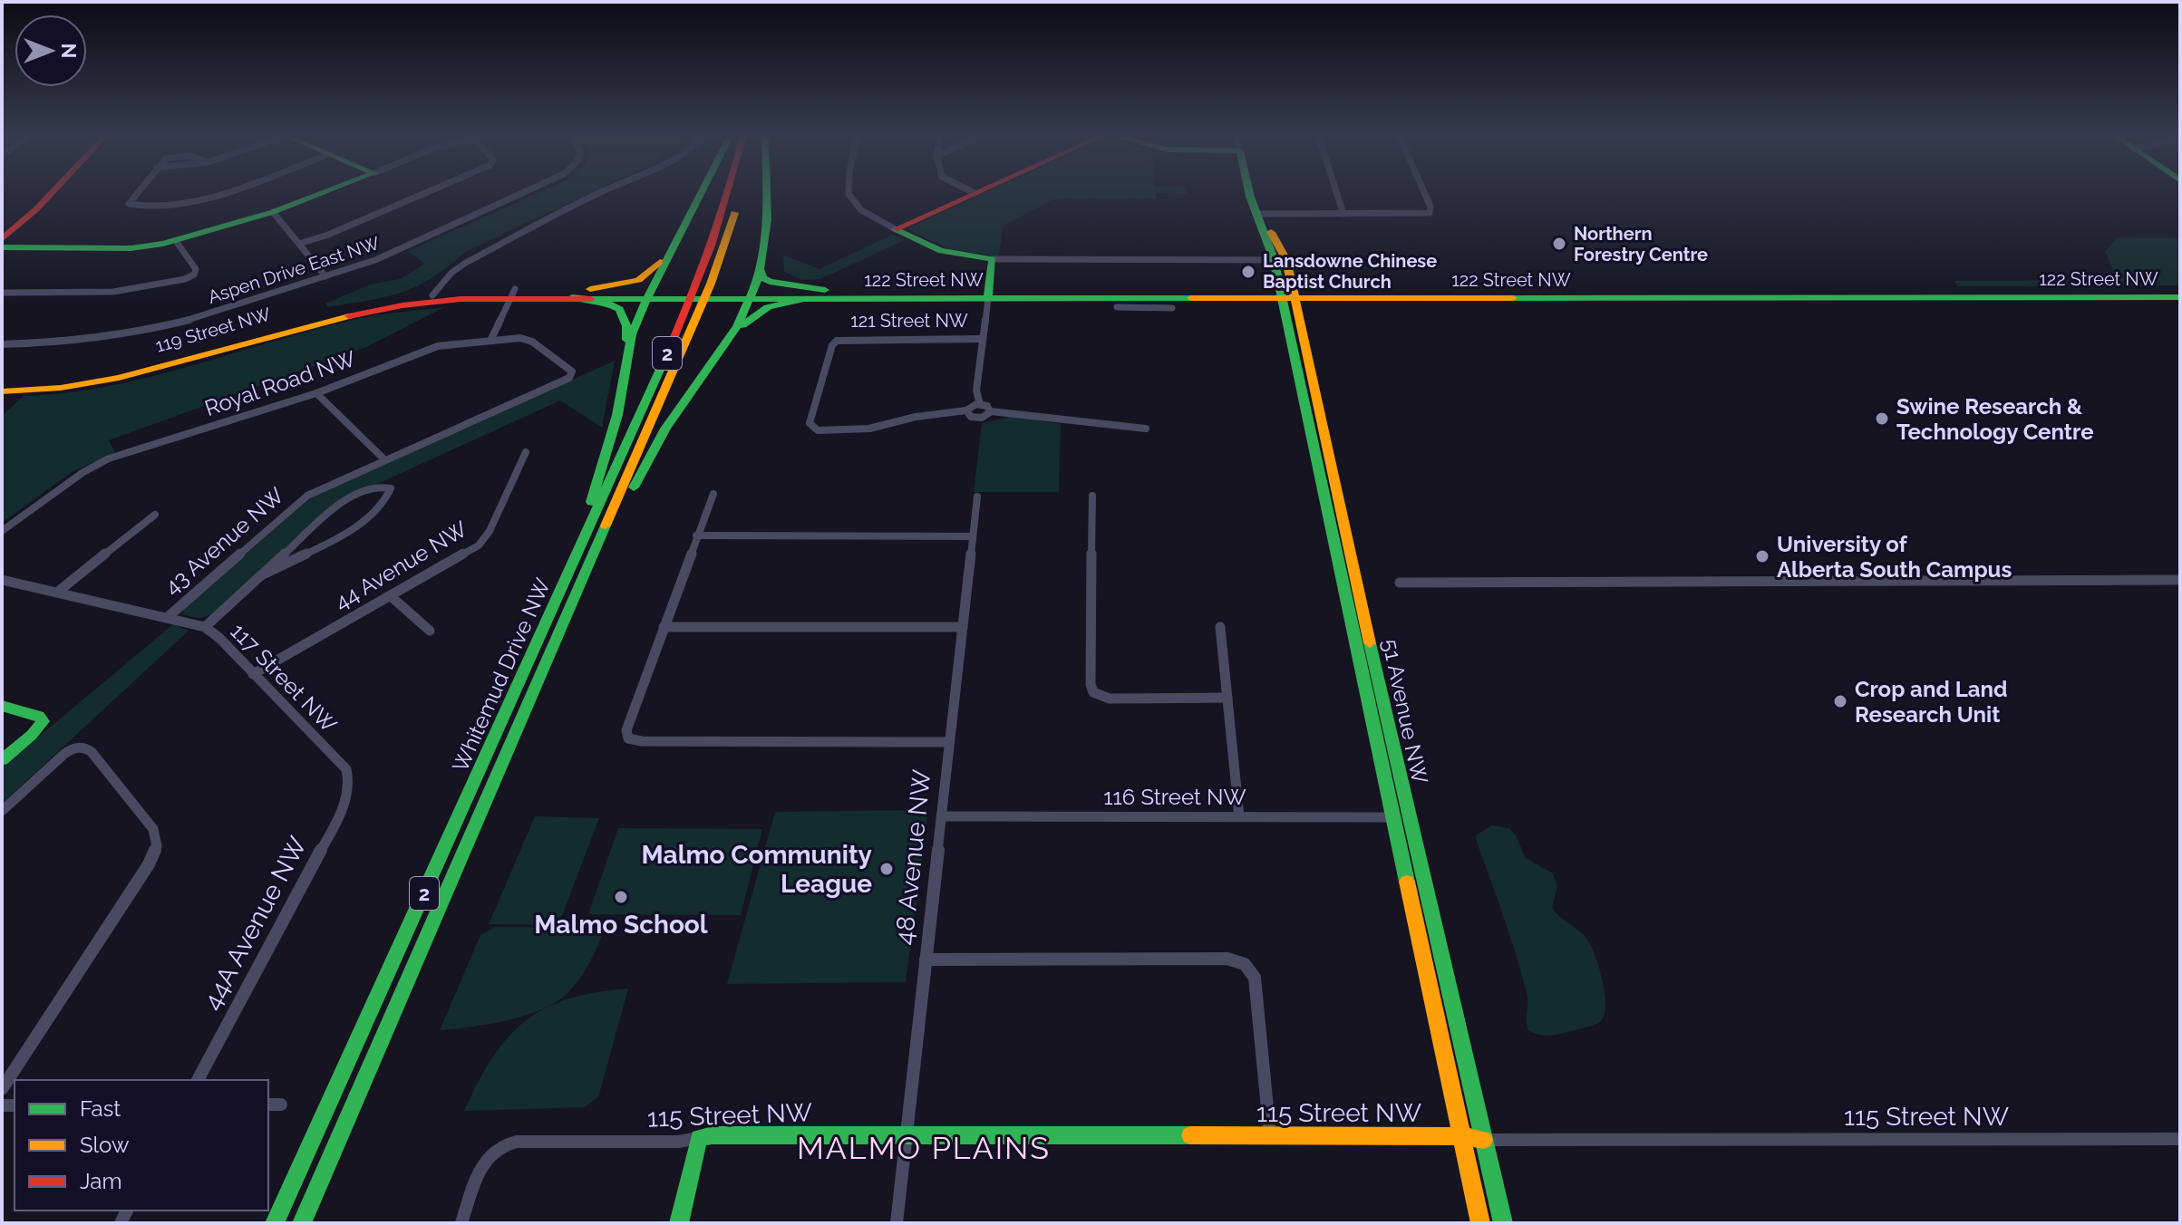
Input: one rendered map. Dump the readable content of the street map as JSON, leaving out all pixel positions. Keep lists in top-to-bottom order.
{
  "streets": {
    "main road": [
      "122 Street NW",
      "119 Street NW",
      "2",
      "Whitemud Drive NW",
      "51 Avenue NW",
      "115 Street NW"
    ],
    "street": [
      "Aspen Drive East NW",
      "121 Street NW",
      "Royal Road NW",
      "43 Avenue NW",
      "44 Avenue NW",
      "117 Street NW",
      "116 Street NW",
      "48 Avenue NW",
      "44A Avenue NW"
    ]
  },
  "crossings": [
    ["122 Street NW", "119 Street NW"],
    ["122 Street NW", "51 Avenue NW"],
    ["Royal Road NW", "43 Avenue NW"],
    ["43 Avenue NW", "117 Street NW"],
    ["44 Avenue NW", "117 Street NW"],
    ["117 Street NW", "44A Avenue NW"],
    ["51 Avenue NW", "116 Street NW"],
    ["51 Avenue NW", "115 Street NW"],
    ["116 Street NW", "48 Avenue NW"],
    ["48 Avenue NW", "115 Street NW"]
  ],
  "districts": ["MALMO PLAINS"],
  "places": [
    "Northern Forestry Centre",
    "Lansdowne Chinese Baptist Church",
    "Swine Research & Technology Centre",
    "University of Alberta South Campus",
    "Crop and Land Research Unit",
    "Malmo Community League",
    "Malmo School"
  ],
  "legend": ["Fast", "Slow", "Jam"],
  "north": "right"
}
